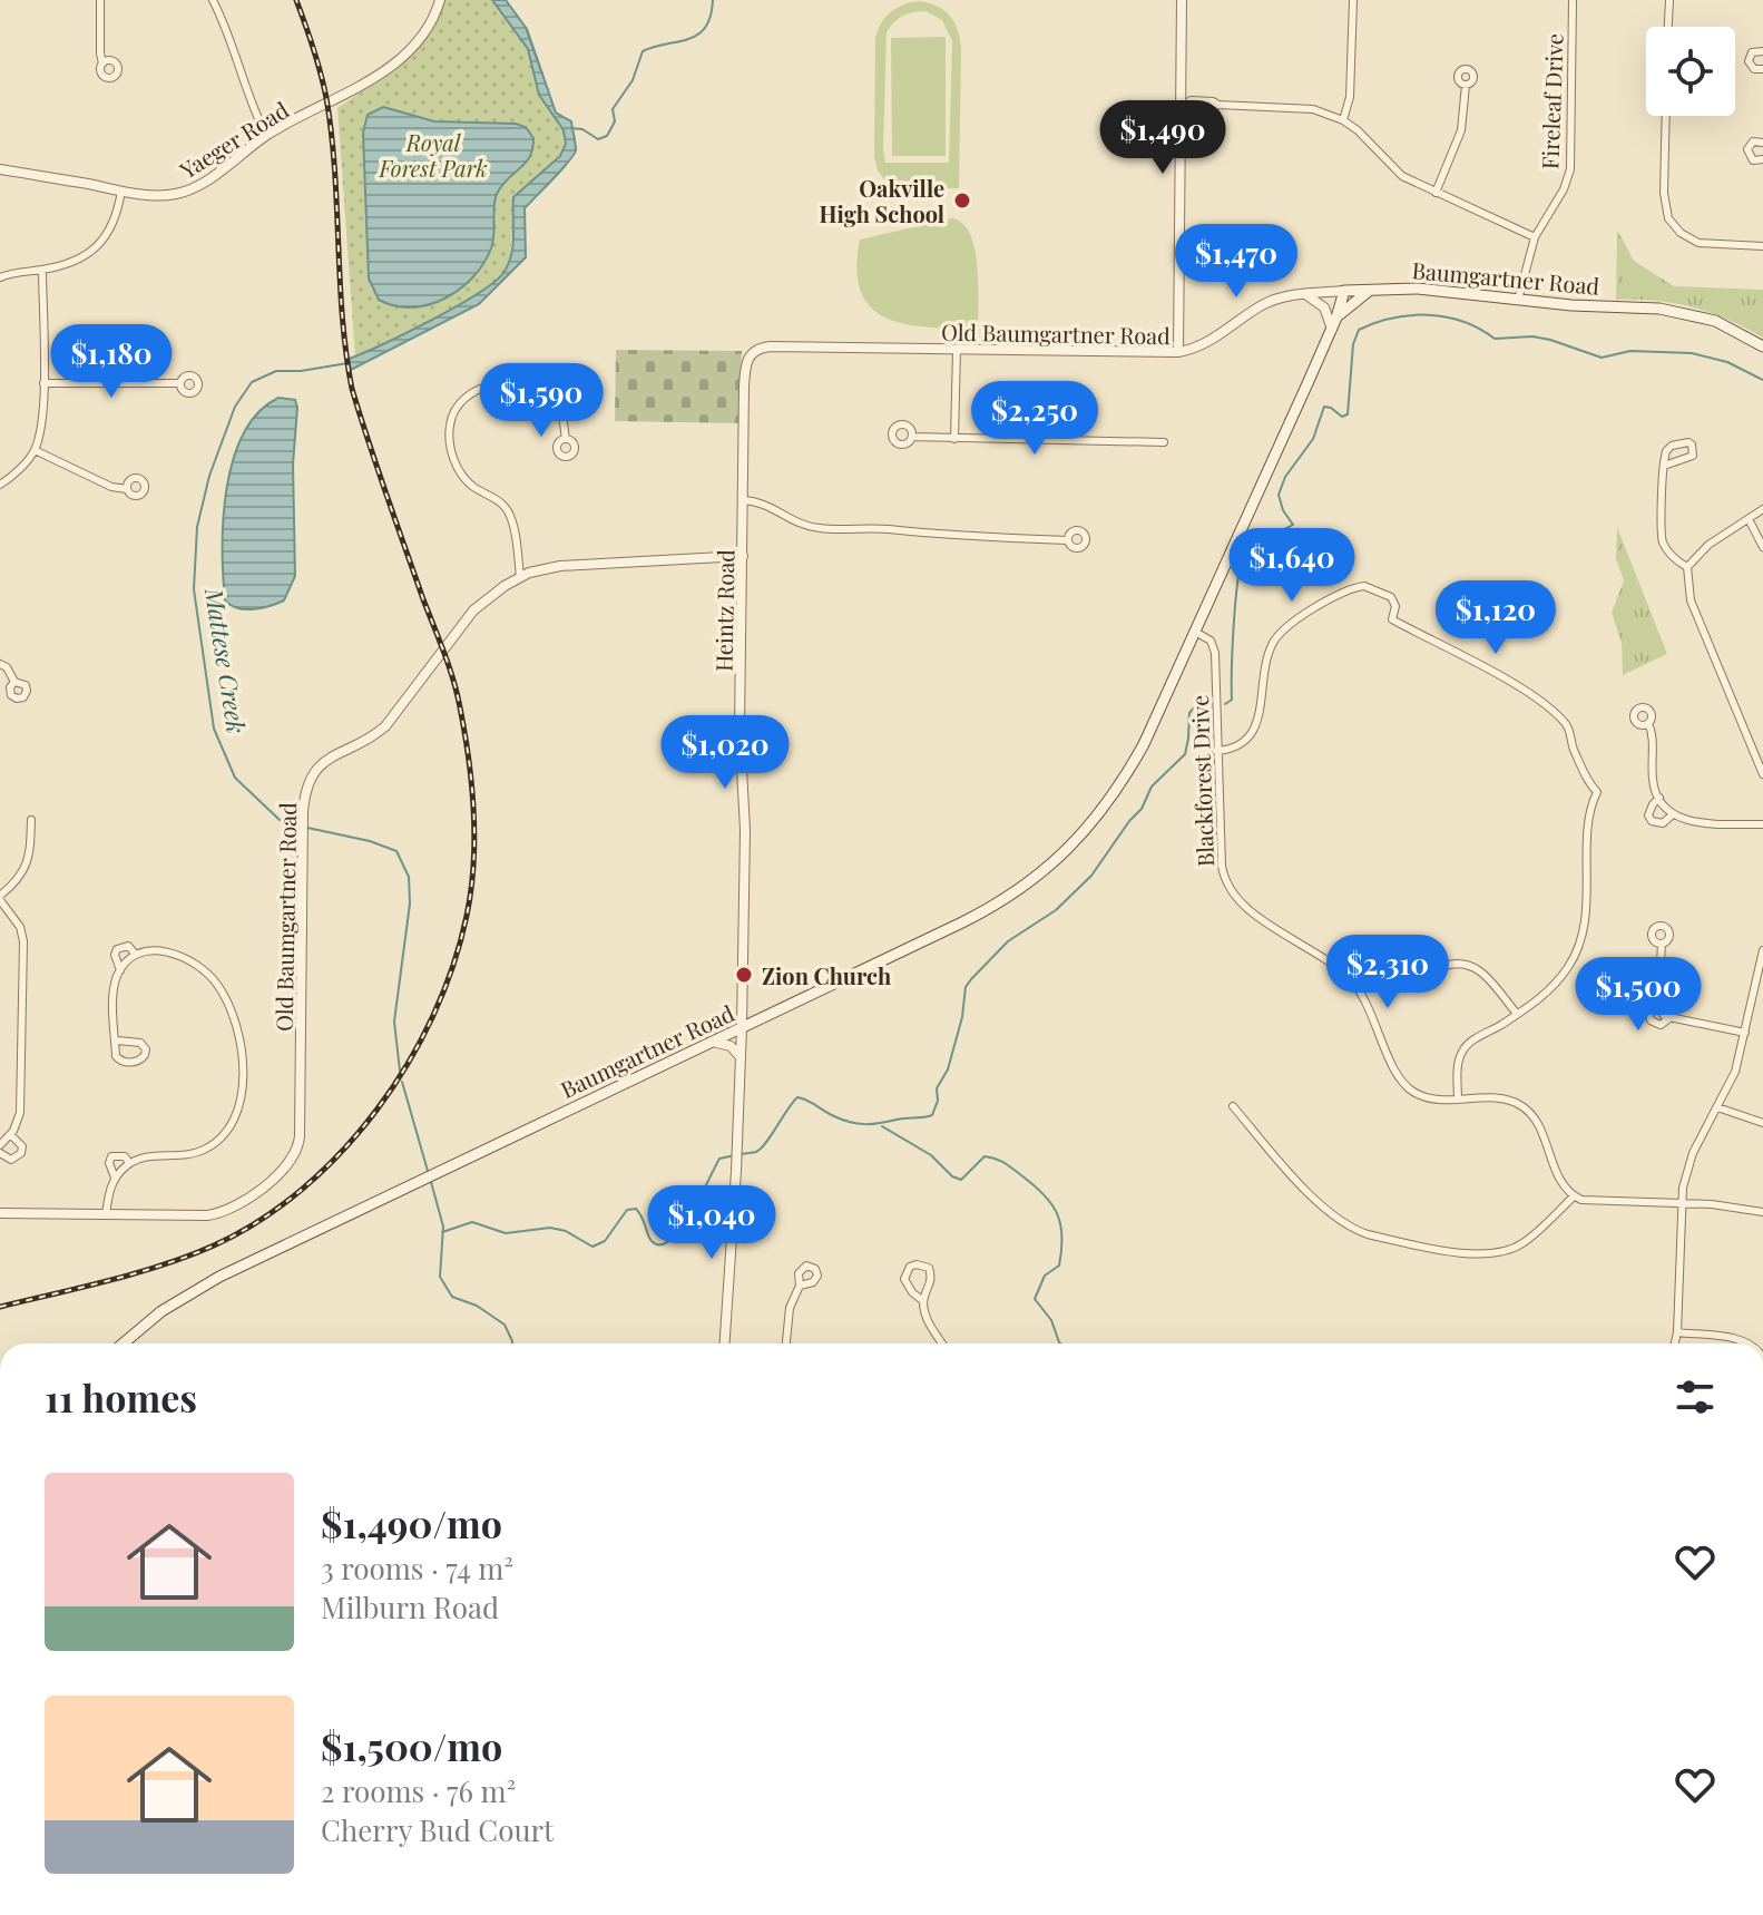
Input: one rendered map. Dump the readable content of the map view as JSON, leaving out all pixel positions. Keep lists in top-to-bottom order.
{
  "streets": {
    "main road": ["Baumgartner Road"],
    "street": [
      "Fireleaf Drive",
      "Yaeger Road",
      "Old Baumgartner Road",
      "Heintz Road",
      "Blackforest Drive"
    ]
  },
  "crossings": [
    ["Fireleaf Drive", "Baumgartner Road"],
    ["Baumgartner Road", "Old Baumgartner Road"],
    ["Baumgartner Road", "Heintz Road"],
    ["Baumgartner Road", "Blackforest Drive"],
    ["Old Baumgartner Road", "Heintz Road"]
  ],
  "water": ["Mattese Creek"],
  "parks": ["Royal Forest Park"],
  "places": ["Oakville High School", "Zion Church"],
  "page": {
    "price": [
      "$1,490",
      "$1,470",
      "$1,180",
      "$1,590",
      "$2,250",
      "$1,640",
      "$1,120",
      "$1,020",
      "$2,310",
      "$1,500",
      "$1,040"
    ],
    "heading": "11 homes",
    "list": [
      {
        "name": "$1,490/mo",
        "note": "3 rooms · 74 m² · Milburn Road"
      },
      {
        "name": "$1,500/mo",
        "note": "2 rooms · 76 m² · Cherry Bud Court"
      }
    ]
  }
}
